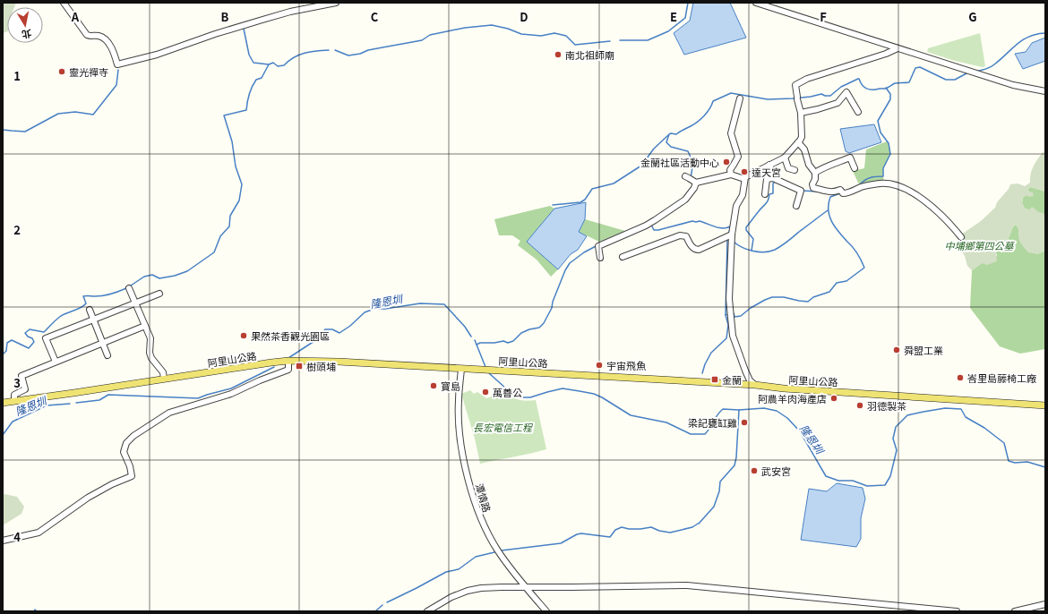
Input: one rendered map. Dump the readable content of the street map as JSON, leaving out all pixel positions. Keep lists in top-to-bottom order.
{
  "streets": {
    "main road": ["阿里山公路"],
    "street": ["潭情路"]
  },
  "crossings": [
    ["阿里山公路", "潭情路"]
  ],
  "water": ["隆恩圳"],
  "parks": ["中埔鄉第四公墓", "長宏電信工程"],
  "places": {
    "other": [
      "南北祖師廟",
      "靈光禪寺",
      "金蘭社區活動中心",
      "達天宮",
      "果然茶香觀光園區",
      "舜盟工業",
      "宇宙飛魚",
      "峇里島藤椅工廠",
      "寶島",
      "萬善公",
      "阿農羊肉海產店",
      "羽德製茶",
      "梁記甕缸雞",
      "武安宮"
    ],
    "transit": ["樹頭埔", "金蘭"]
  },
  "north": "bottom",
  "grid": {
    "columns": [
      "A",
      "B",
      "C",
      "D",
      "E",
      "F",
      "G"
    ],
    "rows": [
      "1",
      "2",
      "3",
      "4"
    ]
  }
}
